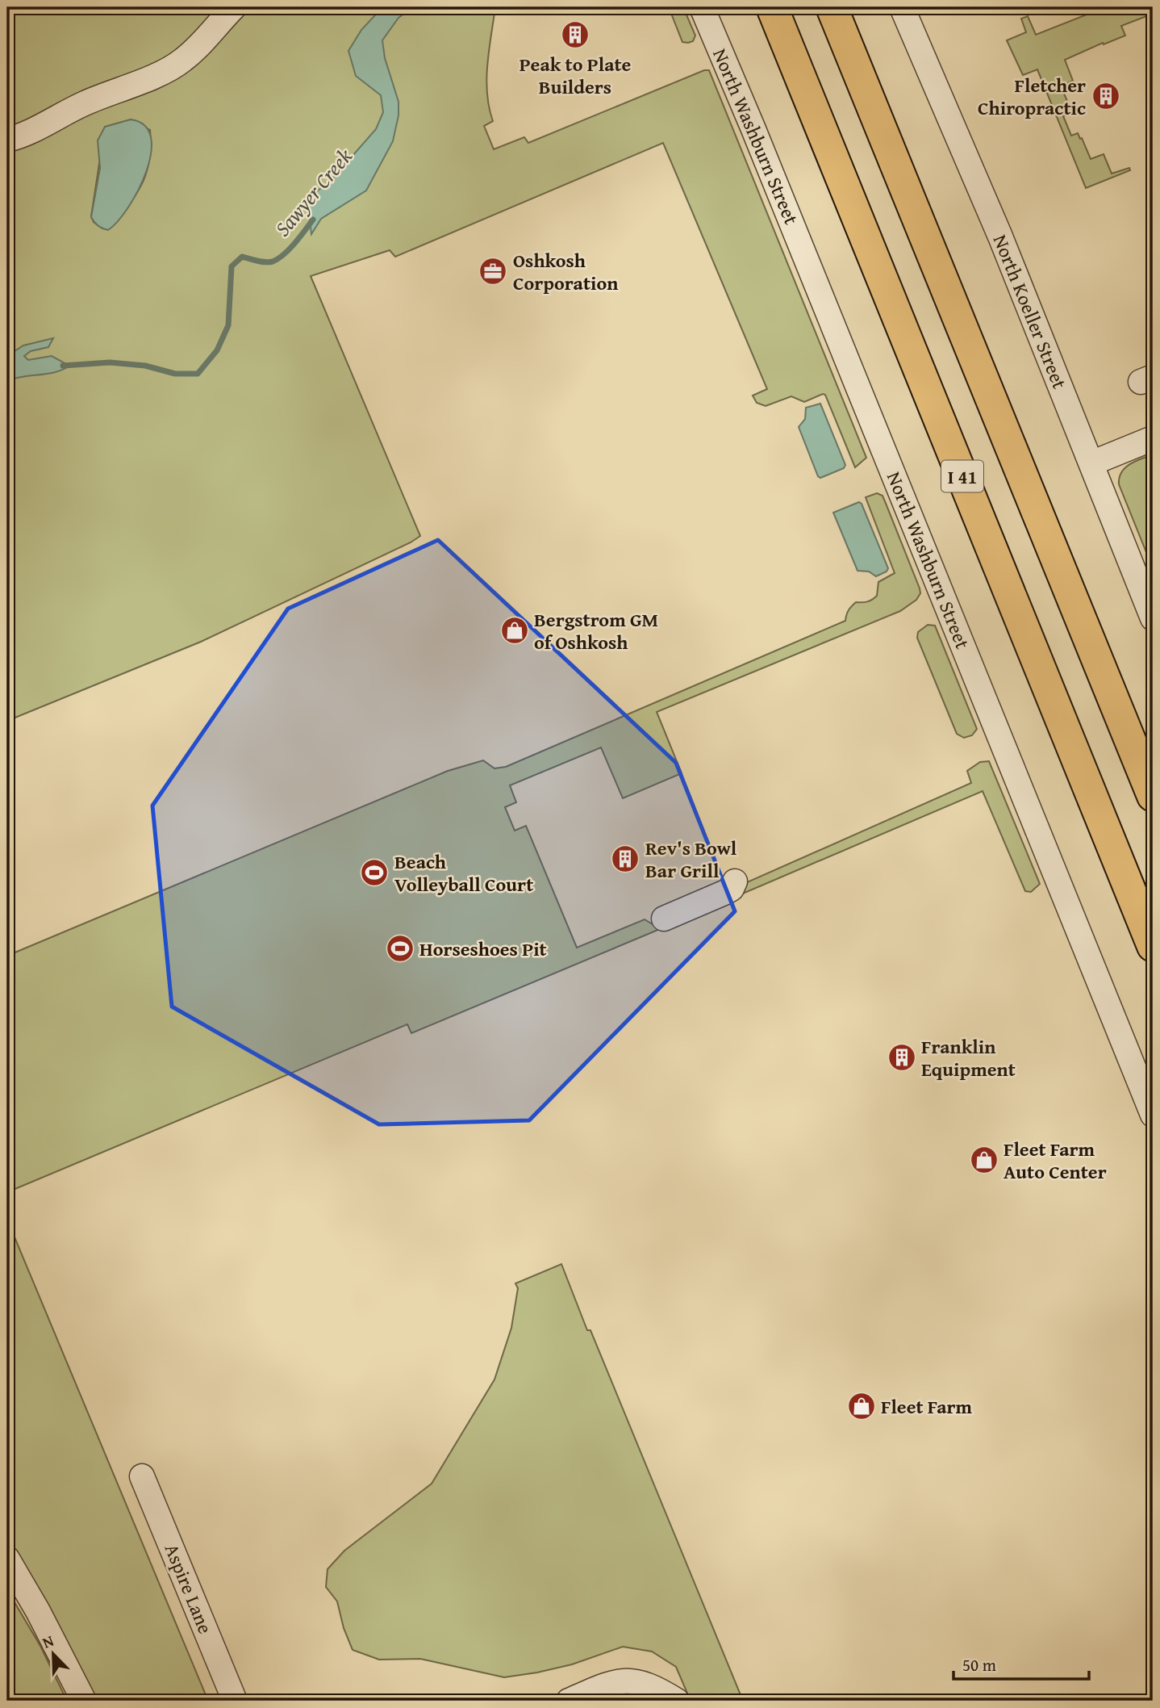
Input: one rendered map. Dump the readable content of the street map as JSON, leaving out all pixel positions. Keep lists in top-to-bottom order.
{
  "streets": {
    "highway": ["I 41"],
    "street": ["North Washburn Street", "North Koeller Street", "Aspire Lane"]
  },
  "water": ["Sawyer Creek"],
  "places": {
    "building": [
      "Peak to Plate Builders",
      "Fletcher Chiropractic",
      "Rev's Bowl Bar Grill",
      "Franklin Equipment"
    ],
    "office": ["Oshkosh Corporation"],
    "shop": ["Bergstrom GM of Oshkosh", "Fleet Farm Auto Center", "Fleet Farm"],
    "sports": ["Beach Volleyball Court", "Horseshoes Pit"]
  },
  "scale_bar": "50 m",
  "north": "top left"
}
